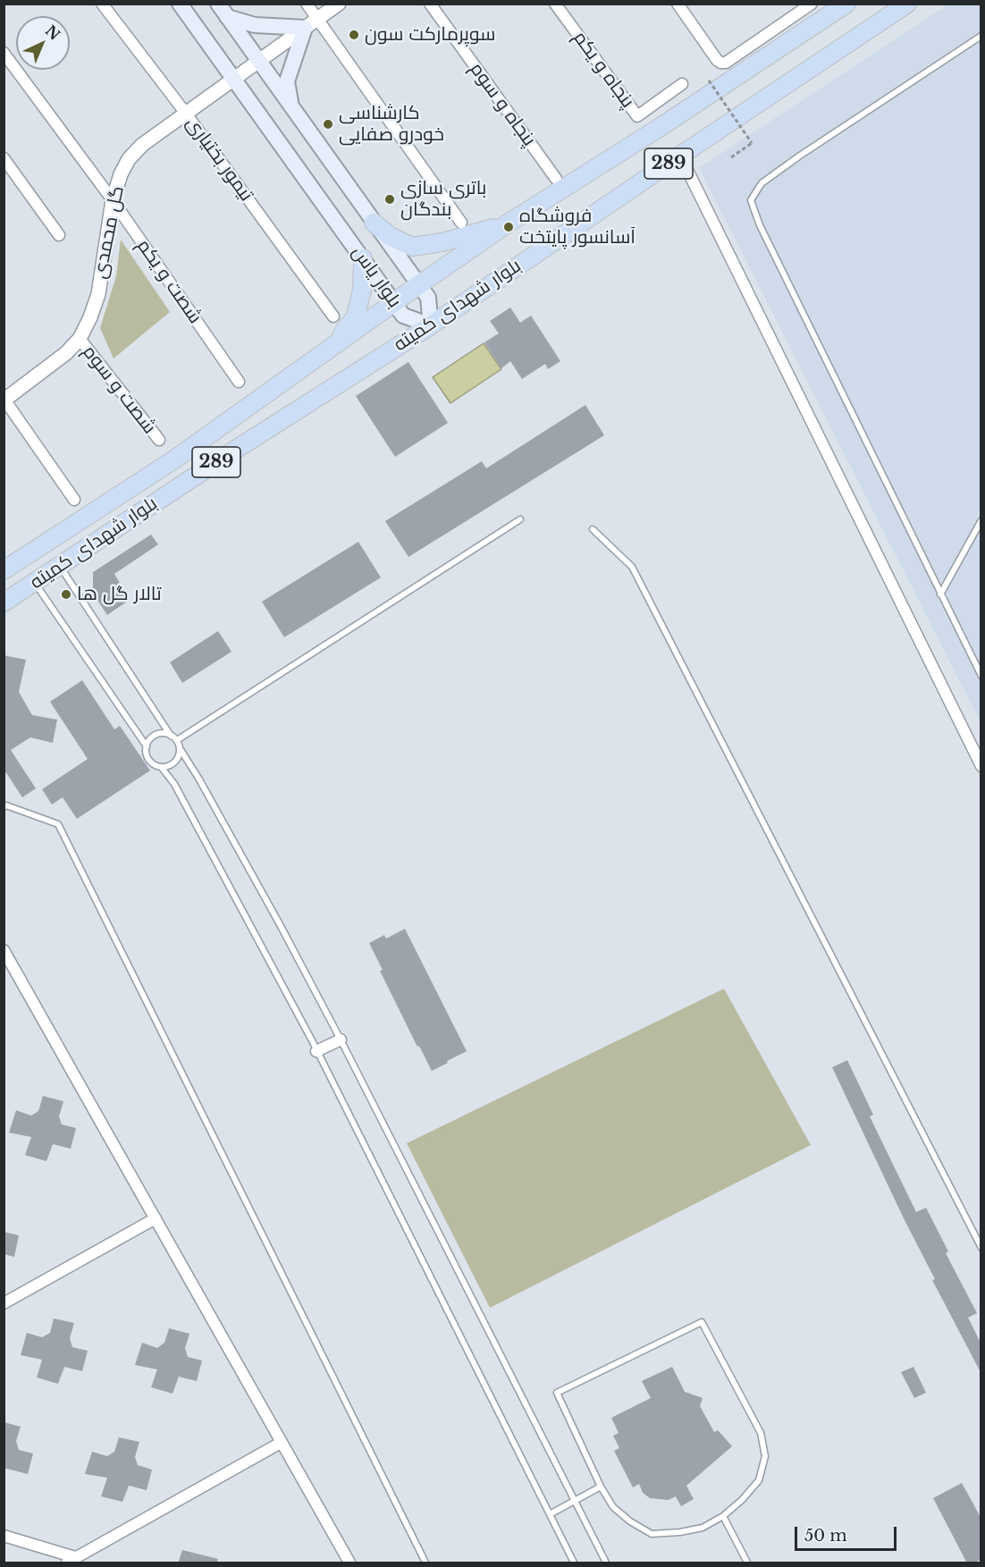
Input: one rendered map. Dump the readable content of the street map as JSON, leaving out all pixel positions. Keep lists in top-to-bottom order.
{
  "streets": {
    "main road": ["289", "بلوار یاس", "بلوار شهدای کمیته"],
    "street": [
      "پنجاه و یکم",
      "پنجاه و سوم",
      "تیمور بختیاری",
      "گل محمدی",
      "شصت و یکم",
      "شصت و سوم"
    ]
  },
  "crossings": [
    ["تیمور بختیاری", "گل محمدی"],
    ["گل محمدی", "بلوار یاس"],
    ["گل محمدی", "شصت و یکم"],
    ["گل محمدی", "شصت و سوم"],
    ["بلوار یاس", "بلوار شهدای کمیته"]
  ],
  "places": [
    "سوپرمارکت سون",
    "کارشناسی خودرو صفایی",
    "باتری سازی بندگان",
    "فروشگاه آسانسور پایتخت",
    "تالار گل ها"
  ],
  "scale_bar": "50 m",
  "north": "top right"
}
